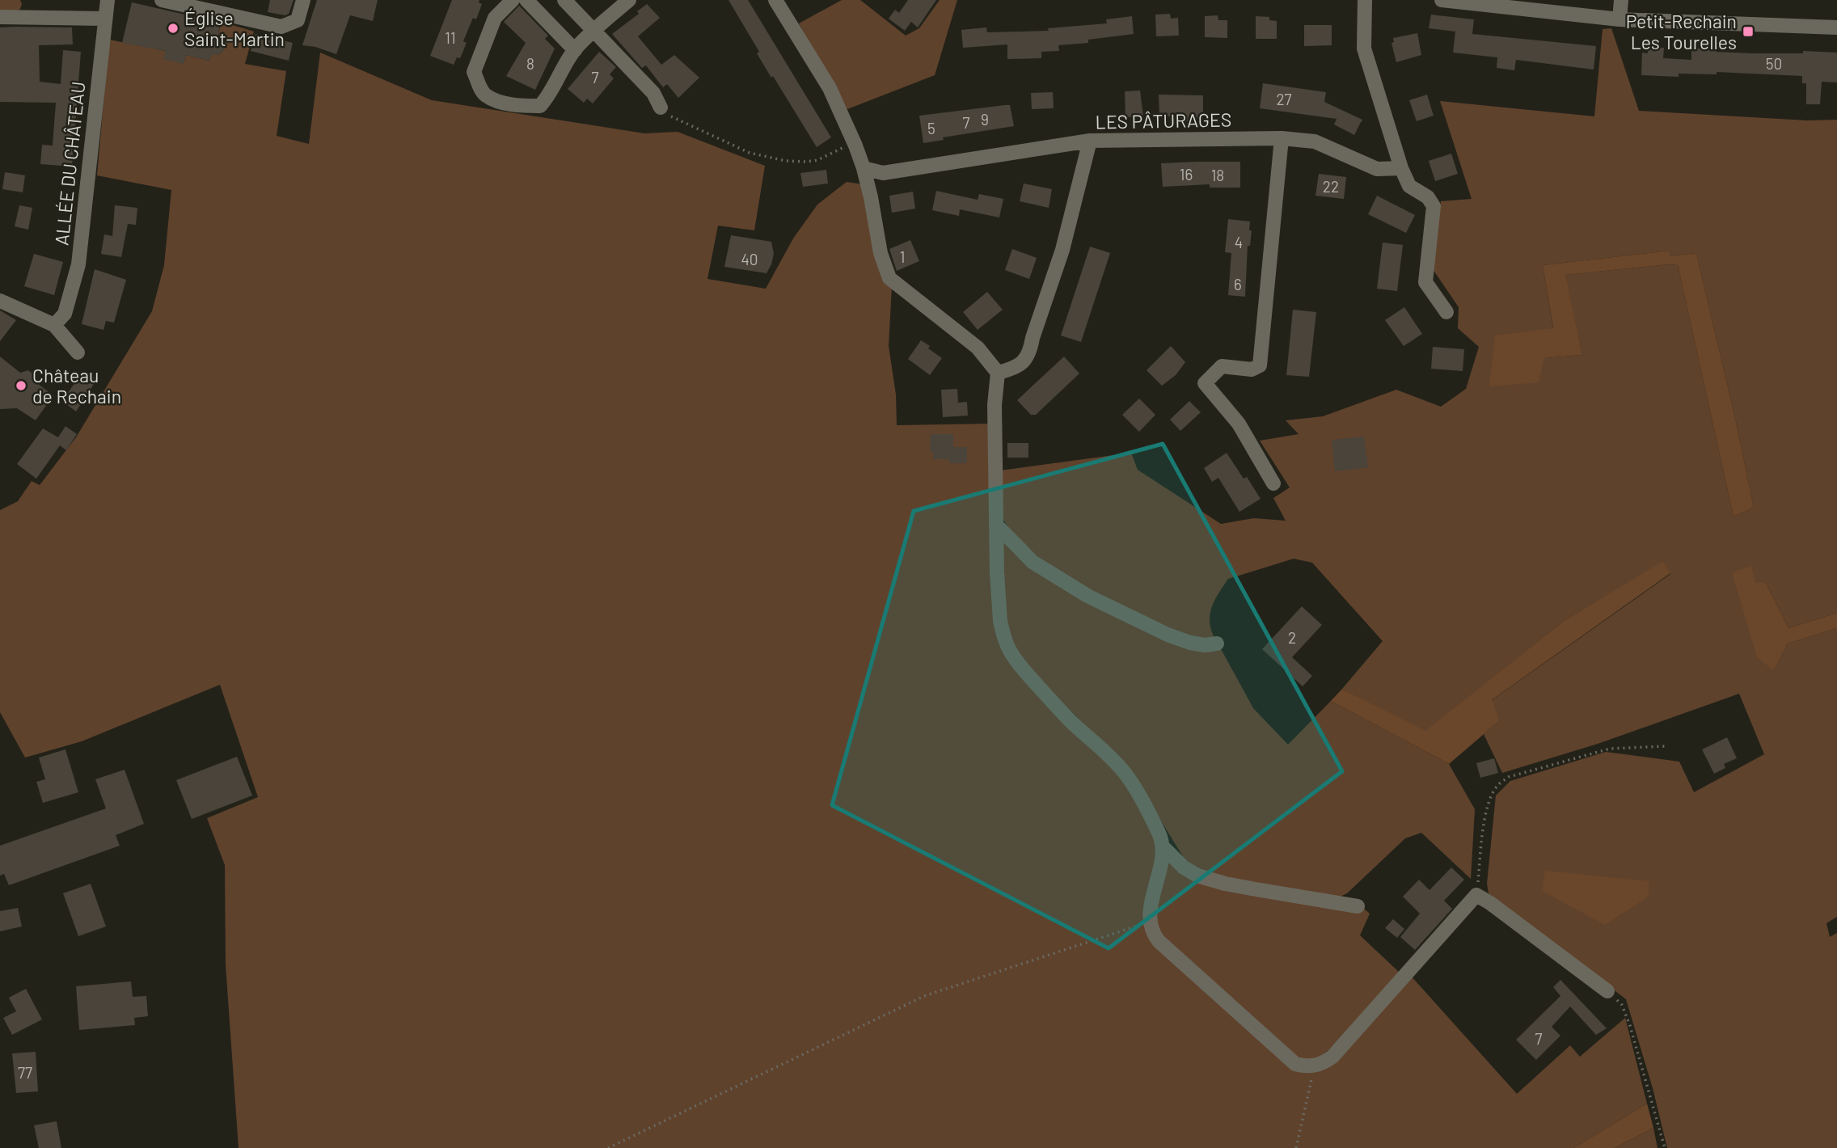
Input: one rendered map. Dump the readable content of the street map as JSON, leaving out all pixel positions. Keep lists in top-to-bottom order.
{
  "streets": {
    "street": ["LES PÂTURAGES", "ALLÉE DU CHÂTEAU"]
  },
  "places": {
    "other": ["Église Saint-Martin", "Château de Rechain"],
    "transit": ["Petit-Rechain Les Tourelles"]
  },
  "house_numbers": [
    "11",
    "8",
    "50",
    "7",
    "27",
    "9",
    "7",
    "5",
    "16",
    "18",
    "22",
    "4",
    "1",
    "40",
    "6",
    "2",
    "7",
    "77"
  ]
}
